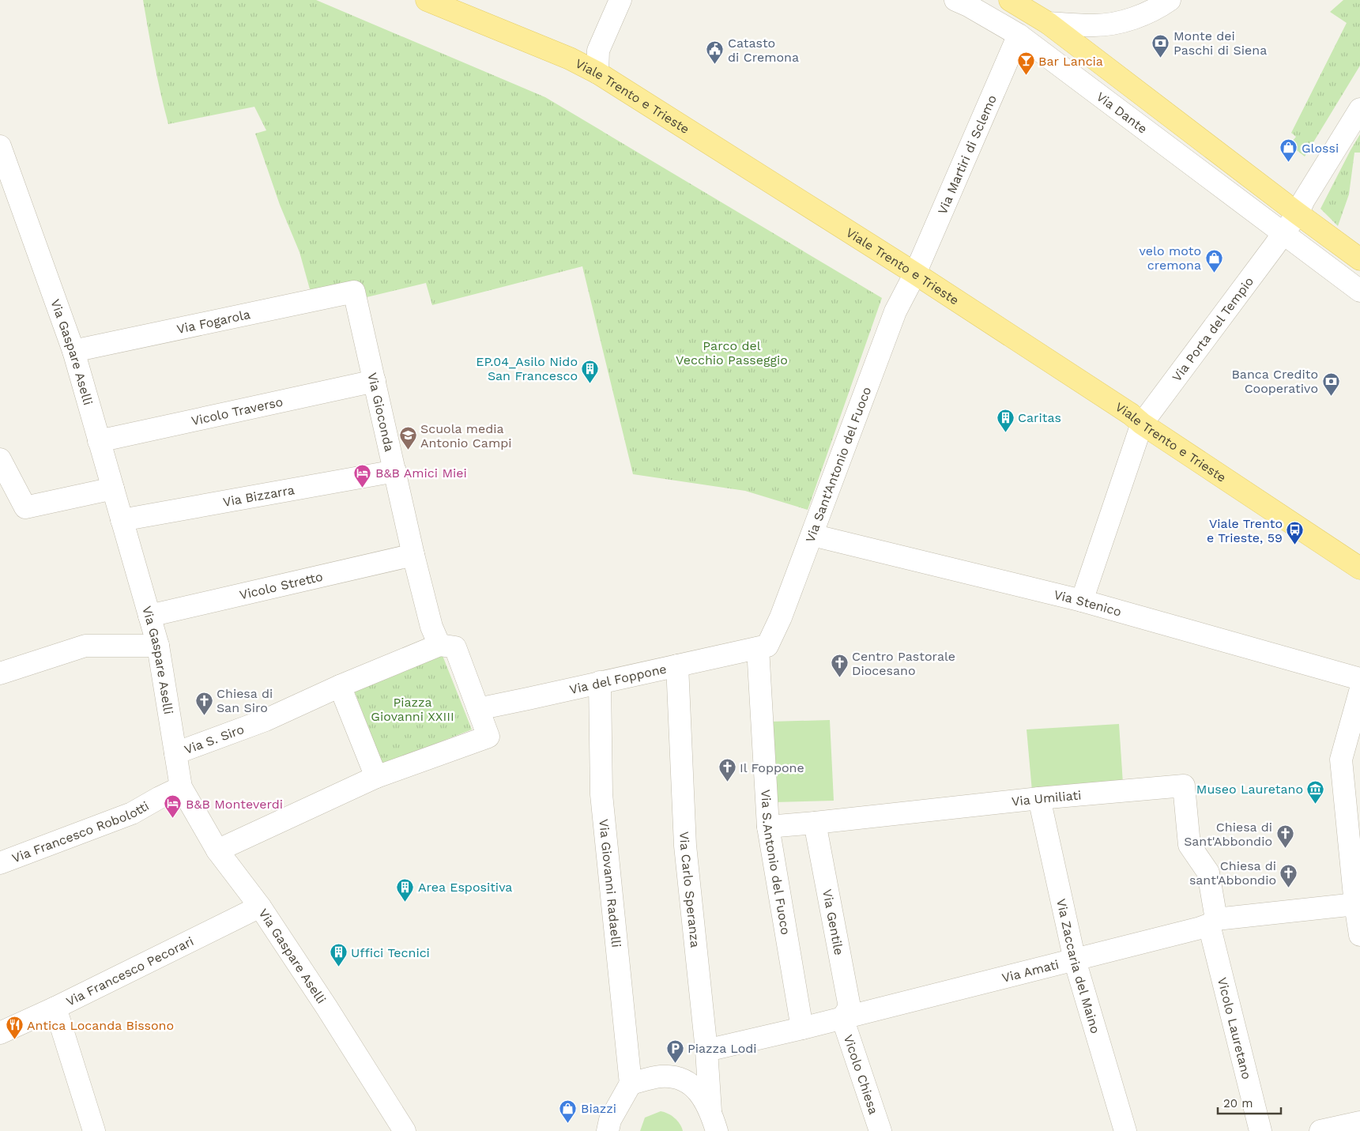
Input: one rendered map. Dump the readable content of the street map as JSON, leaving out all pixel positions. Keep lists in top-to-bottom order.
{
  "streets": {
    "main road": ["Viale Trento e Trieste", "Via Dante"],
    "street": [
      "Via Martiri di Sclemo",
      "Via Fogarola",
      "Via Porta del Tempio",
      "Via Gaspare Aselli",
      "Vicolo Traverso",
      "Via Gioconda",
      "Via Sant'Antonio del Fuoco",
      "Via Bizzarra",
      "Vicolo Stretto",
      "Via Stenico",
      "Via del Foppone",
      "Via S. Siro",
      "Via Umiliati",
      "Via Francesco Robolotti",
      "Via S.Antonio del Fuoco",
      "Via Giovanni Radaelli",
      "Via Carlo Speranza",
      "Via Gentile",
      "Via Zaccaria del Maino",
      "Via Francesco Pecorari",
      "Via Amati",
      "Vicolo Lauretano",
      "Vicolo Chiesa"
    ]
  },
  "crossings": [
    ["Viale Trento e Trieste", "Via Martiri di Sclemo"],
    ["Viale Trento e Trieste", "Via Porta del Tempio"],
    ["Viale Trento e Trieste", "Via Sant'Antonio del Fuoco"],
    ["Via Dante", "Via Martiri di Sclemo"],
    ["Via Dante", "Via Porta del Tempio"],
    ["Via Martiri di Sclemo", "Via Sant'Antonio del Fuoco"],
    ["Via Fogarola", "Via Gaspare Aselli"],
    ["Via Fogarola", "Via Gioconda"],
    ["Via Porta del Tempio", "Via Stenico"],
    ["Via Gaspare Aselli", "Vicolo Traverso"],
    ["Via Gaspare Aselli", "Via Bizzarra"],
    ["Via Gaspare Aselli", "Vicolo Stretto"],
    ["Via Gaspare Aselli", "Via S. Siro"],
    ["Via Gaspare Aselli", "Via Francesco Robolotti"],
    ["Via Gaspare Aselli", "Via Francesco Pecorari"],
    ["Vicolo Traverso", "Via Gioconda"],
    ["Via Gioconda", "Via Bizzarra"],
    ["Via Gioconda", "Vicolo Stretto"],
    ["Via Sant'Antonio del Fuoco", "Via Stenico"],
    ["Via Sant'Antonio del Fuoco", "Via del Foppone"],
    ["Via Sant'Antonio del Fuoco", "Via S.Antonio del Fuoco"],
    ["Via del Foppone", "Via S.Antonio del Fuoco"],
    ["Via del Foppone", "Via Giovanni Radaelli"],
    ["Via del Foppone", "Via Carlo Speranza"],
    ["Via Umiliati", "Via S.Antonio del Fuoco"],
    ["Via Umiliati", "Via Gentile"],
    ["Via Umiliati", "Via Zaccaria del Maino"],
    ["Via Umiliati", "Via Amati"],
    ["Via Umiliati", "Vicolo Lauretano"],
    ["Via S.Antonio del Fuoco", "Via Amati"],
    ["Via Carlo Speranza", "Via Amati"],
    ["Via Gentile", "Via Amati"],
    ["Via Gentile", "Vicolo Chiesa"],
    ["Via Zaccaria del Maino", "Via Amati"],
    ["Via Amati", "Vicolo Lauretano"],
    ["Via Amati", "Vicolo Chiesa"]
  ],
  "parks": ["Parco del Vecchio Passeggio", "Piazza Giovanni XXIII"],
  "places": {
    "bank": ["Monte dei Paschi di Siena", "Banca Credito Cooperativo"],
    "public building": ["Catasto di Cremona"],
    "bar": ["Bar Lancia"],
    "shop": ["Glossi", "velo moto cremona", "Biazzi"],
    "building": [
      "EP.04_Asilo Nido San Francesco",
      "Caritas",
      "Area Espositiva",
      "Uffici Tecnici"
    ],
    "school or university": ["Scuola media Antonio Campi"],
    "hotel": ["B&B Amici Miei", "B&B Monteverdi"],
    "bus stop": ["Viale Trento e Trieste, 59"],
    "church": [
      "Centro Pastorale Diocesano",
      "Chiesa di San Siro",
      "Il Foppone",
      "Chiesa di Sant'Abbondio",
      "Chiesa di sant'Abbondio"
    ],
    "museum": ["Museo Lauretano"],
    "restaurant": ["Antica Locanda Bissono"],
    "parking": ["Piazza Lodi"]
  },
  "scale_bar": "20 m"
}
